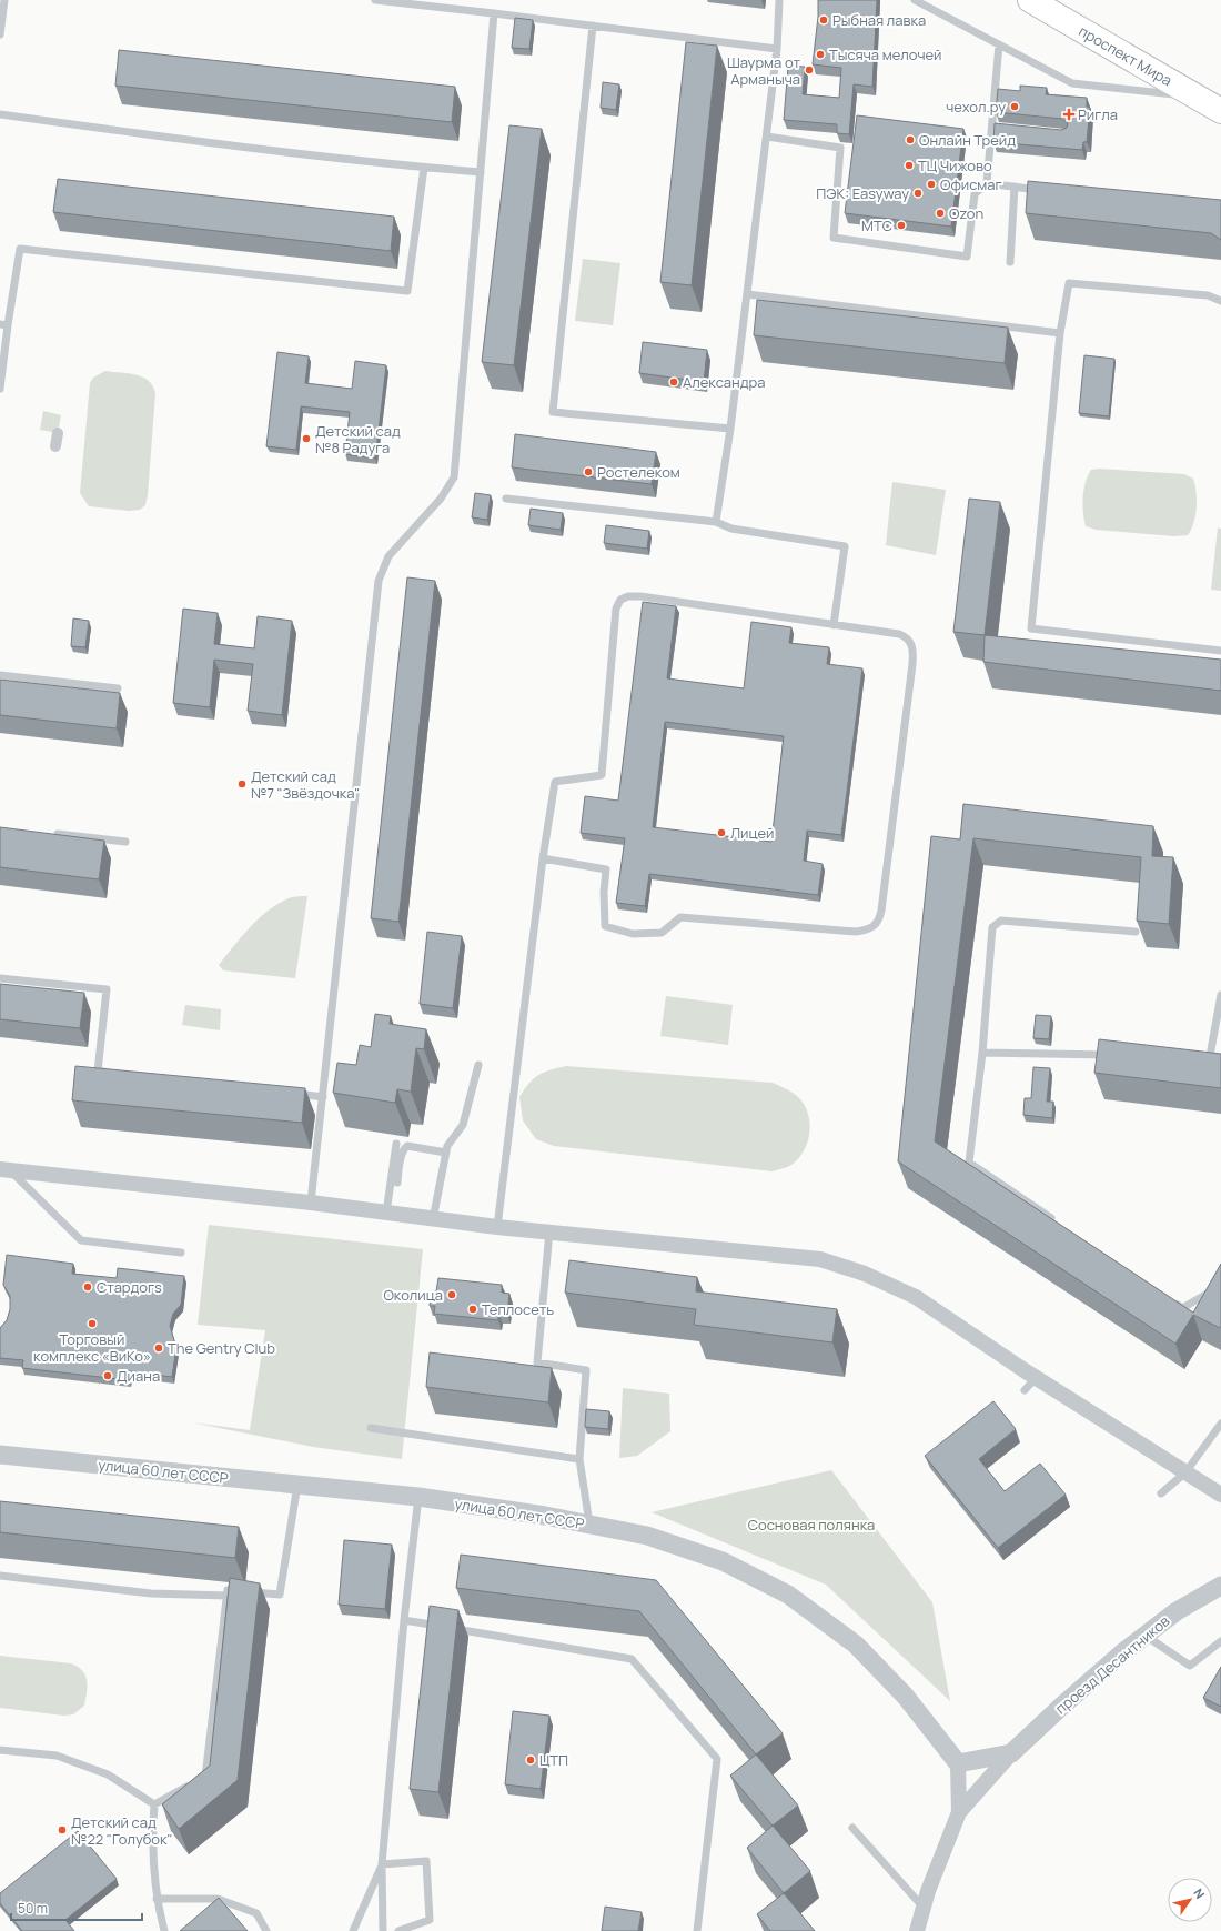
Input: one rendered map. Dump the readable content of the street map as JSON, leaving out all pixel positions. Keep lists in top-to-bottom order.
{
  "streets": {
    "main road": ["проспект Мира"],
    "street": ["улица 60 лет СССР", "проезд Десантников"]
  },
  "parks": ["Сосновая полянка"],
  "places": {
    "other": [
      "Рыбная лавка",
      "Тысяча мелочей",
      "Шаурма от Арманыча",
      "чехол.ру",
      "Онлайн Трейд",
      "ТЦ Чижово",
      "Офисмаг",
      "ПЭК: Easyway",
      "Ozon",
      "МТС",
      "Александра",
      "Детский сад №8 Радуга",
      "Ростелеком",
      "Детский сад №7 \"Звёздочка\"",
      "Лицей",
      "Стардогs",
      "Околица",
      "Теплосеть",
      "Торговый комплекс «ВиКо»",
      "The Gentry Club",
      "Диана",
      "ЦТП",
      "Детский сад №22 \"Голубок\""
    ],
    "health": ["Ригла"]
  },
  "scale_bar": "50 m",
  "north": "top right"
}
